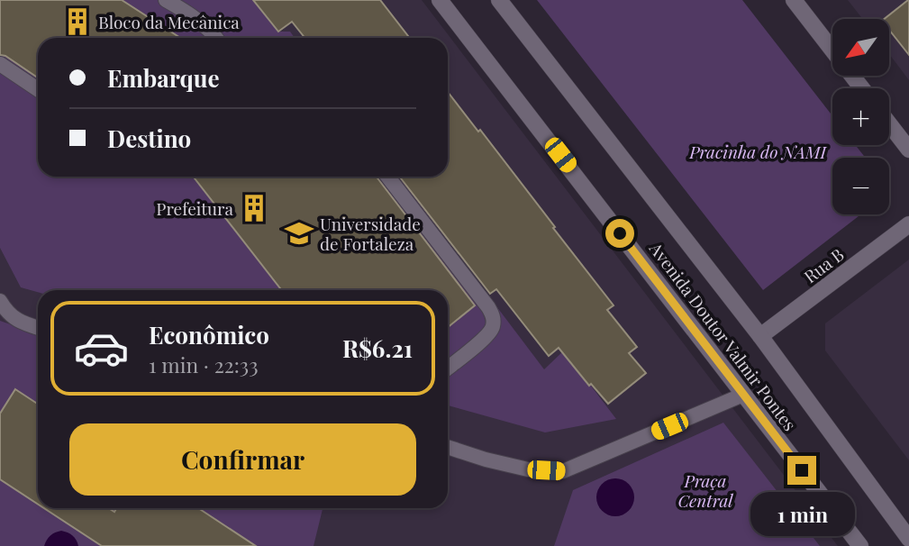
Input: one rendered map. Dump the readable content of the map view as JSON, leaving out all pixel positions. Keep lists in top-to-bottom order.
{
  "streets": {
    "street": ["Rua B", "Avenida Doutor Valmir Pontes"]
  },
  "crossings": [
    ["Rua B", "Avenida Doutor Valmir Pontes"]
  ],
  "parks": ["Pracinha do NAMI", "Praça Central"],
  "places": {
    "building": ["Bloco da Mecânica", "Prefeitura"],
    "school or university": ["Universidade de Fortaleza"]
  },
  "north": "bottom left",
  "page": {
    "map_buttons": ["+", "−"],
    "banner": ["Embarque", "Destino"],
    "list": [
      {
        "name": "Econômico",
        "note": "1 min · 22:33",
        "value": "R$6.21"
      }
    ],
    "buttons": "Confirmar",
    "bubble": "1 min"
  }
}
